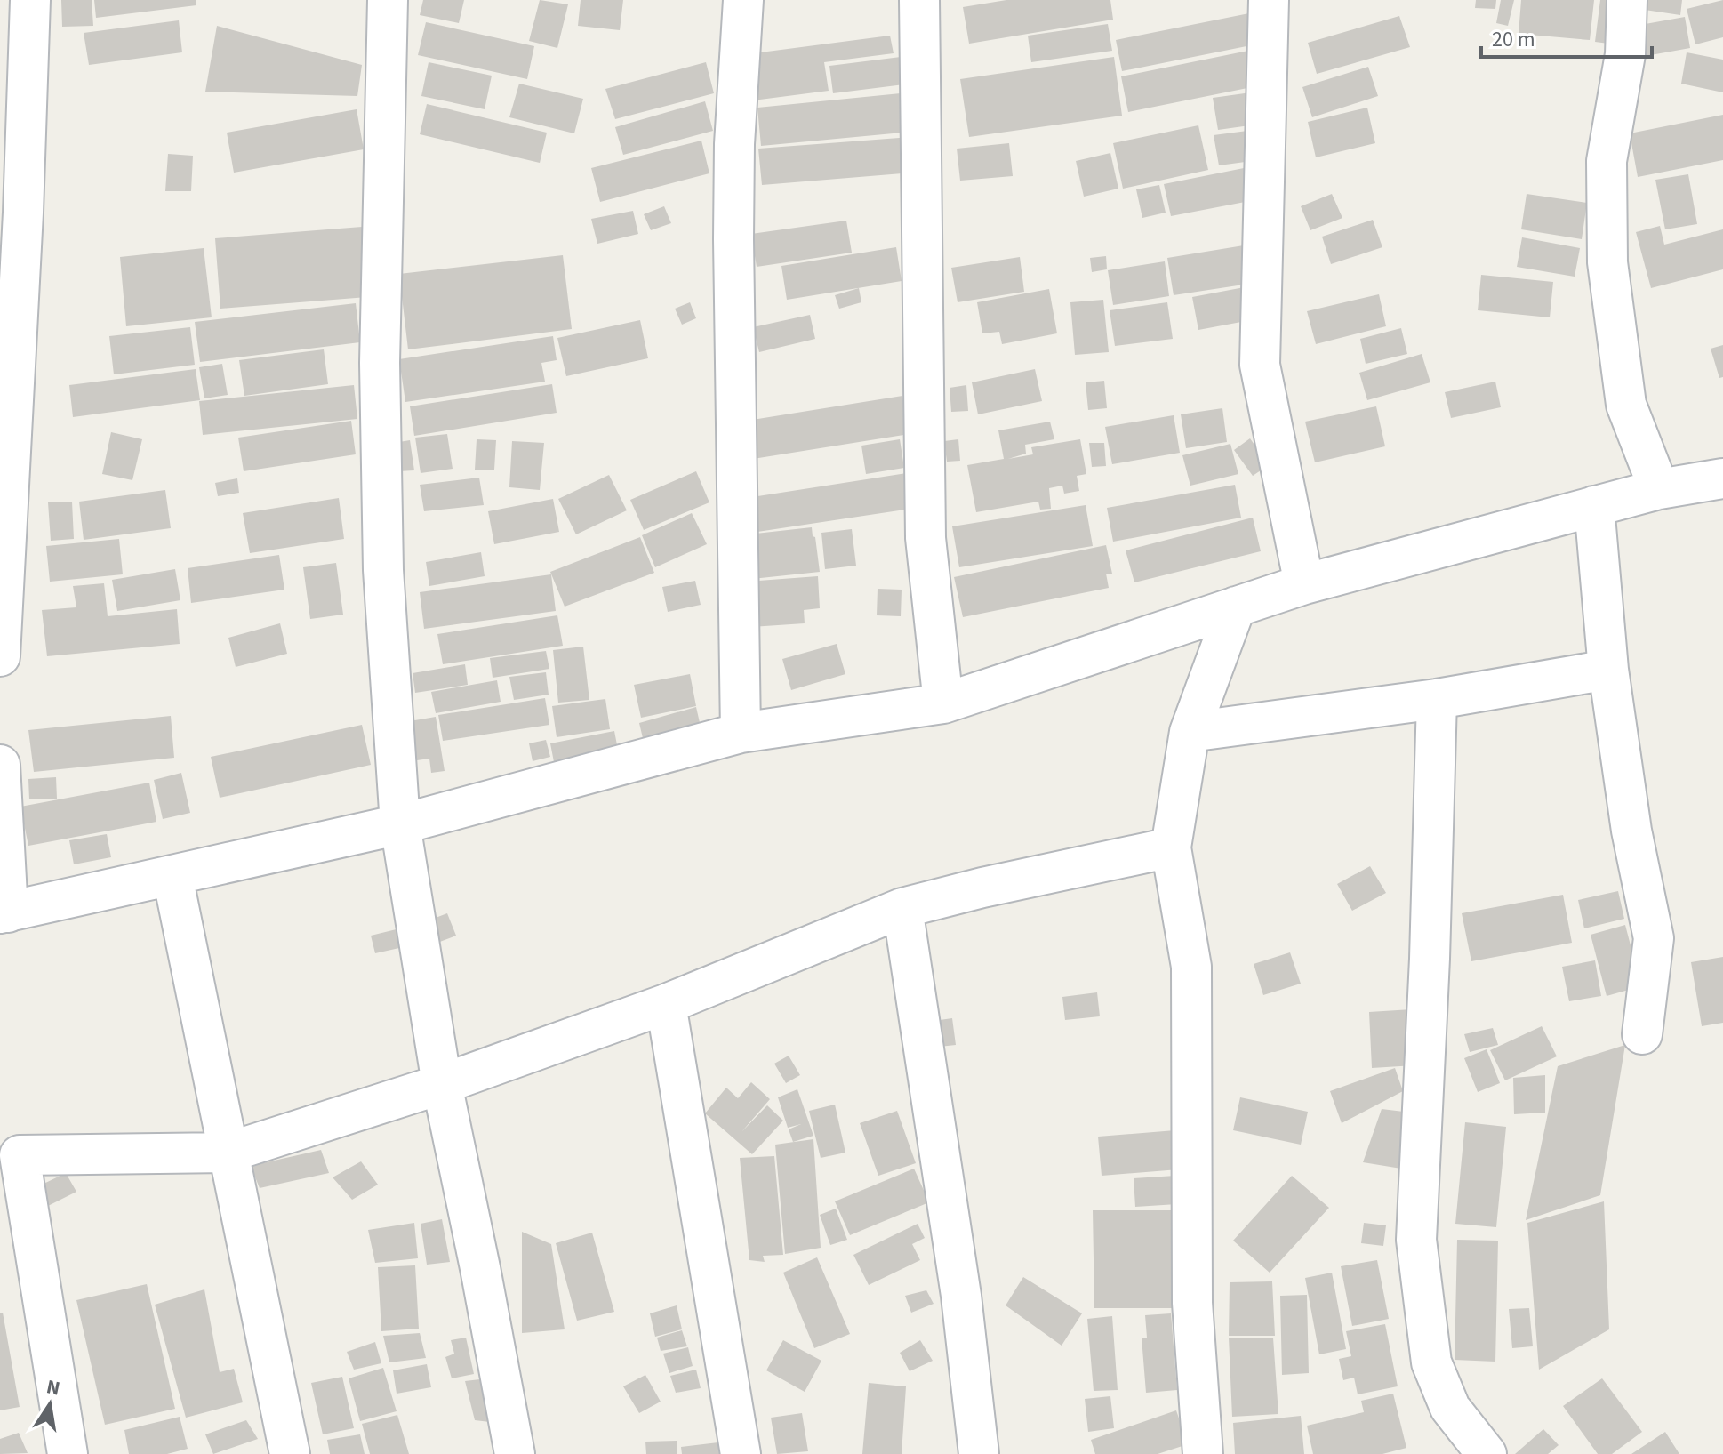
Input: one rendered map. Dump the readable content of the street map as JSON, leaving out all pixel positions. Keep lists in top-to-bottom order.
{
  "scale_bar": "20 m",
  "north": "top"
}
